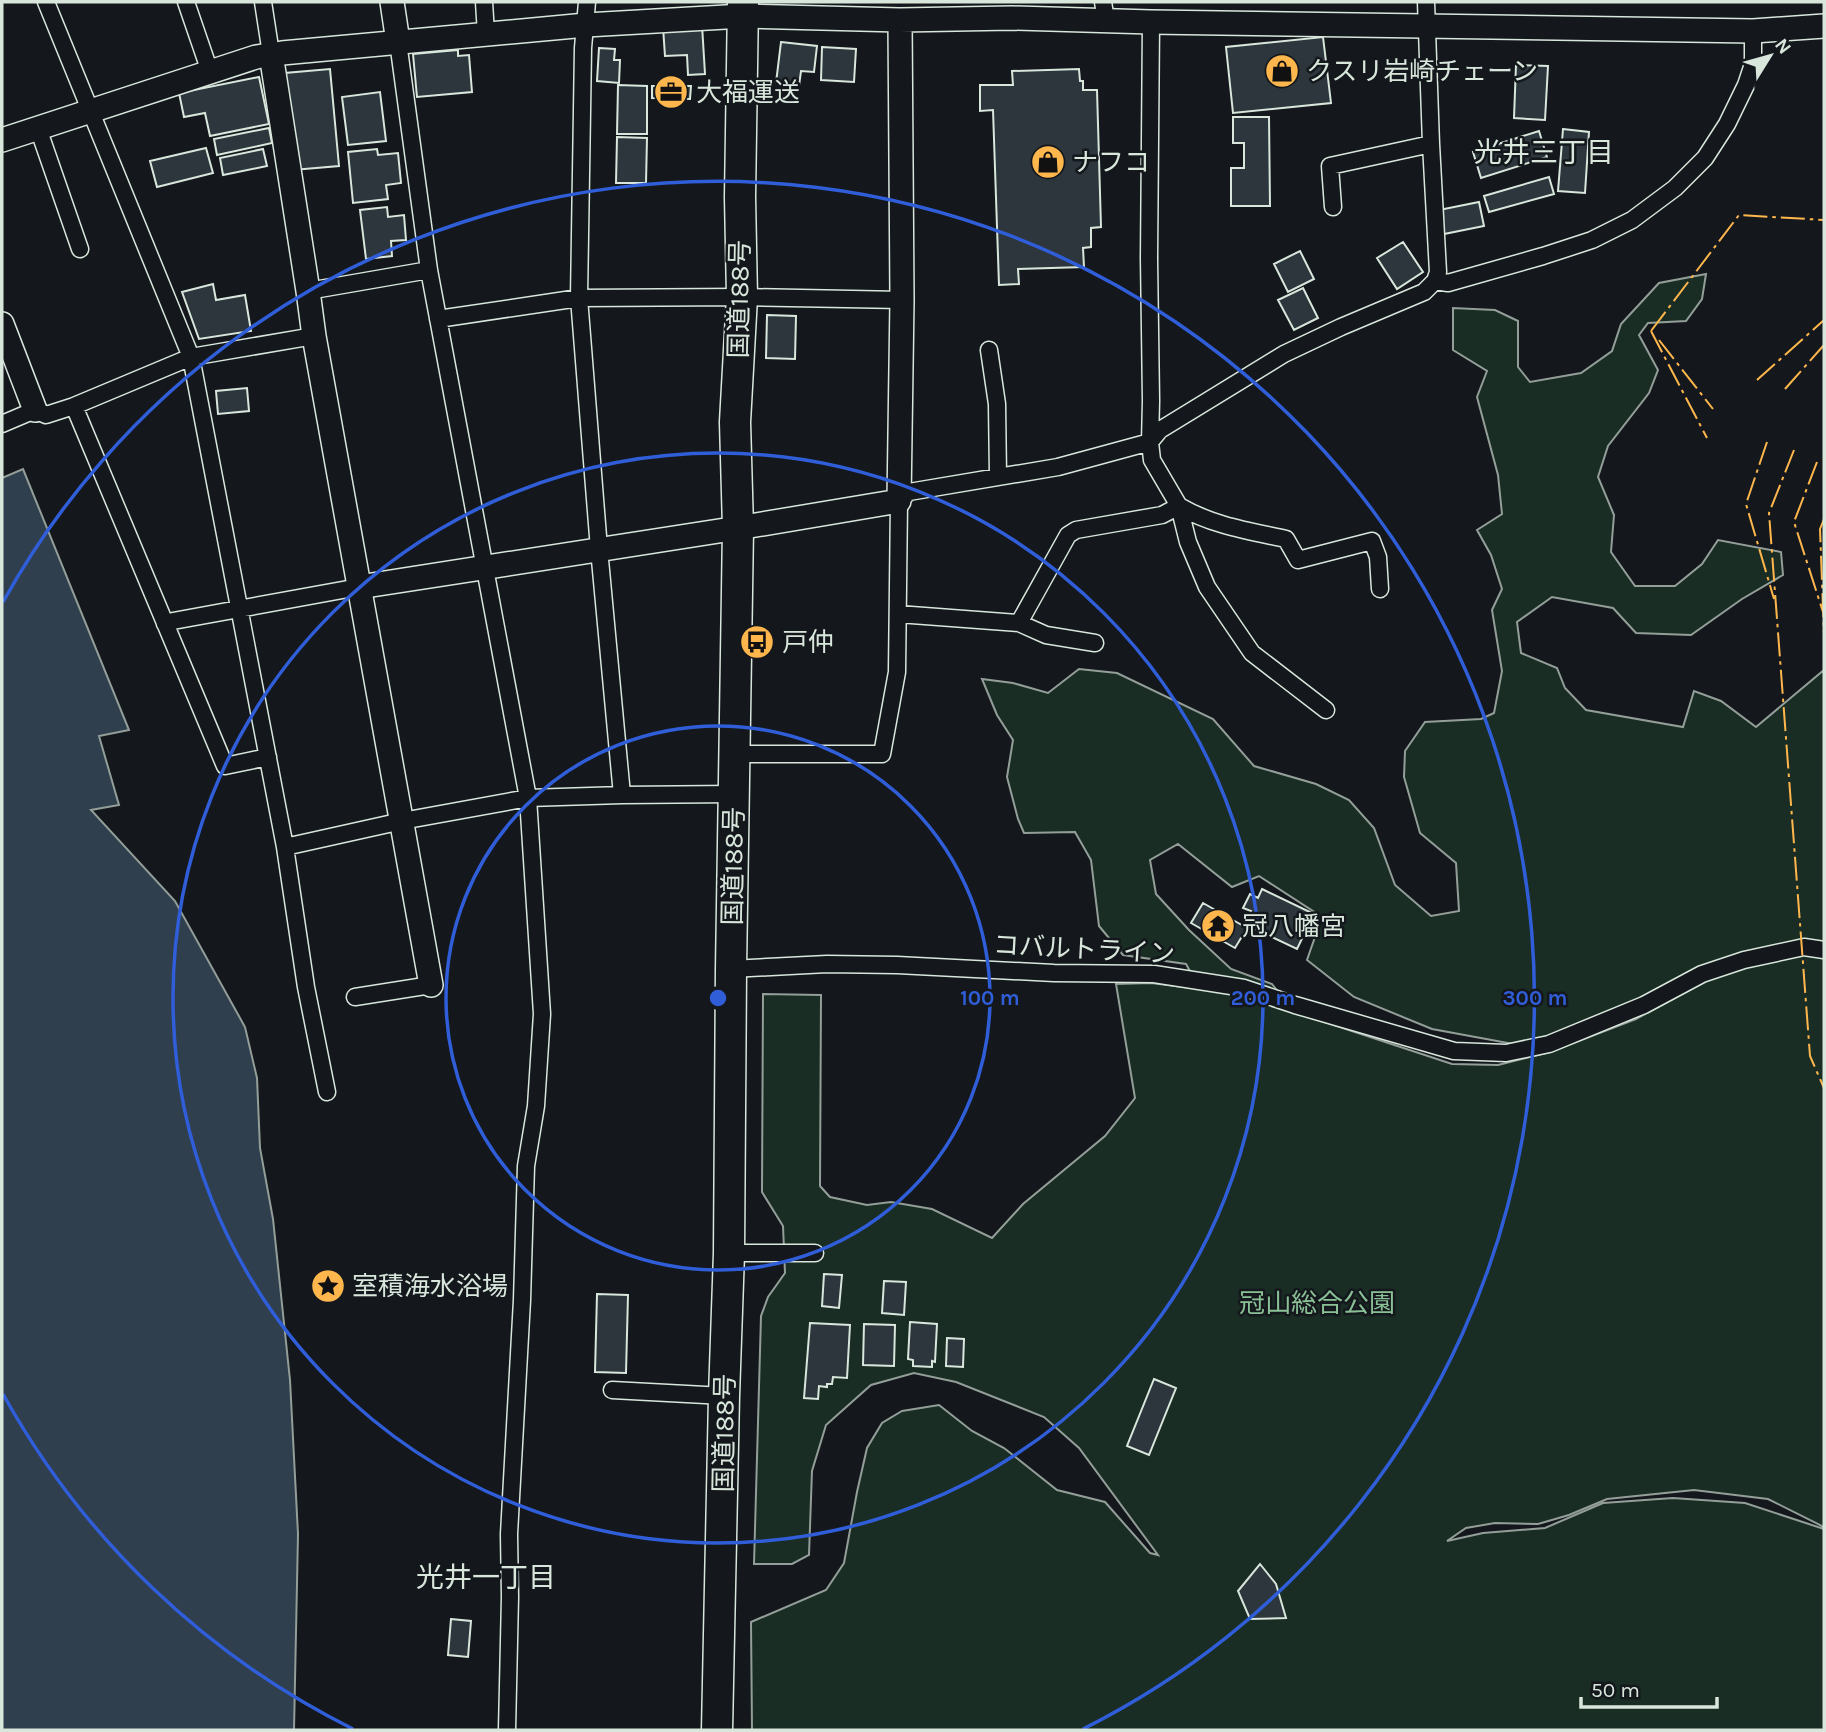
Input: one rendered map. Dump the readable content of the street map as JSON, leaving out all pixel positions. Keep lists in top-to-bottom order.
{
  "streets": {
    "highway": ["国道188号"],
    "street": ["コバルトライン"]
  },
  "crossings": [
    ["国道188号", "コバルトライン"]
  ],
  "districts": ["光井三丁目", "光井一丁目"],
  "parks": ["冠山総合公園"],
  "places": {
    "shop": ["クスリ岩崎チェーン", "ナフコ"],
    "office": ["大福運送"],
    "bus stop": ["戸仲"],
    "temple": ["冠八幡宮"],
    "place": ["室積海水浴場"]
  },
  "scale_bar": "50 m",
  "north": "top right",
  "rings": ["100 m", "200 m", "300 m"]
}
